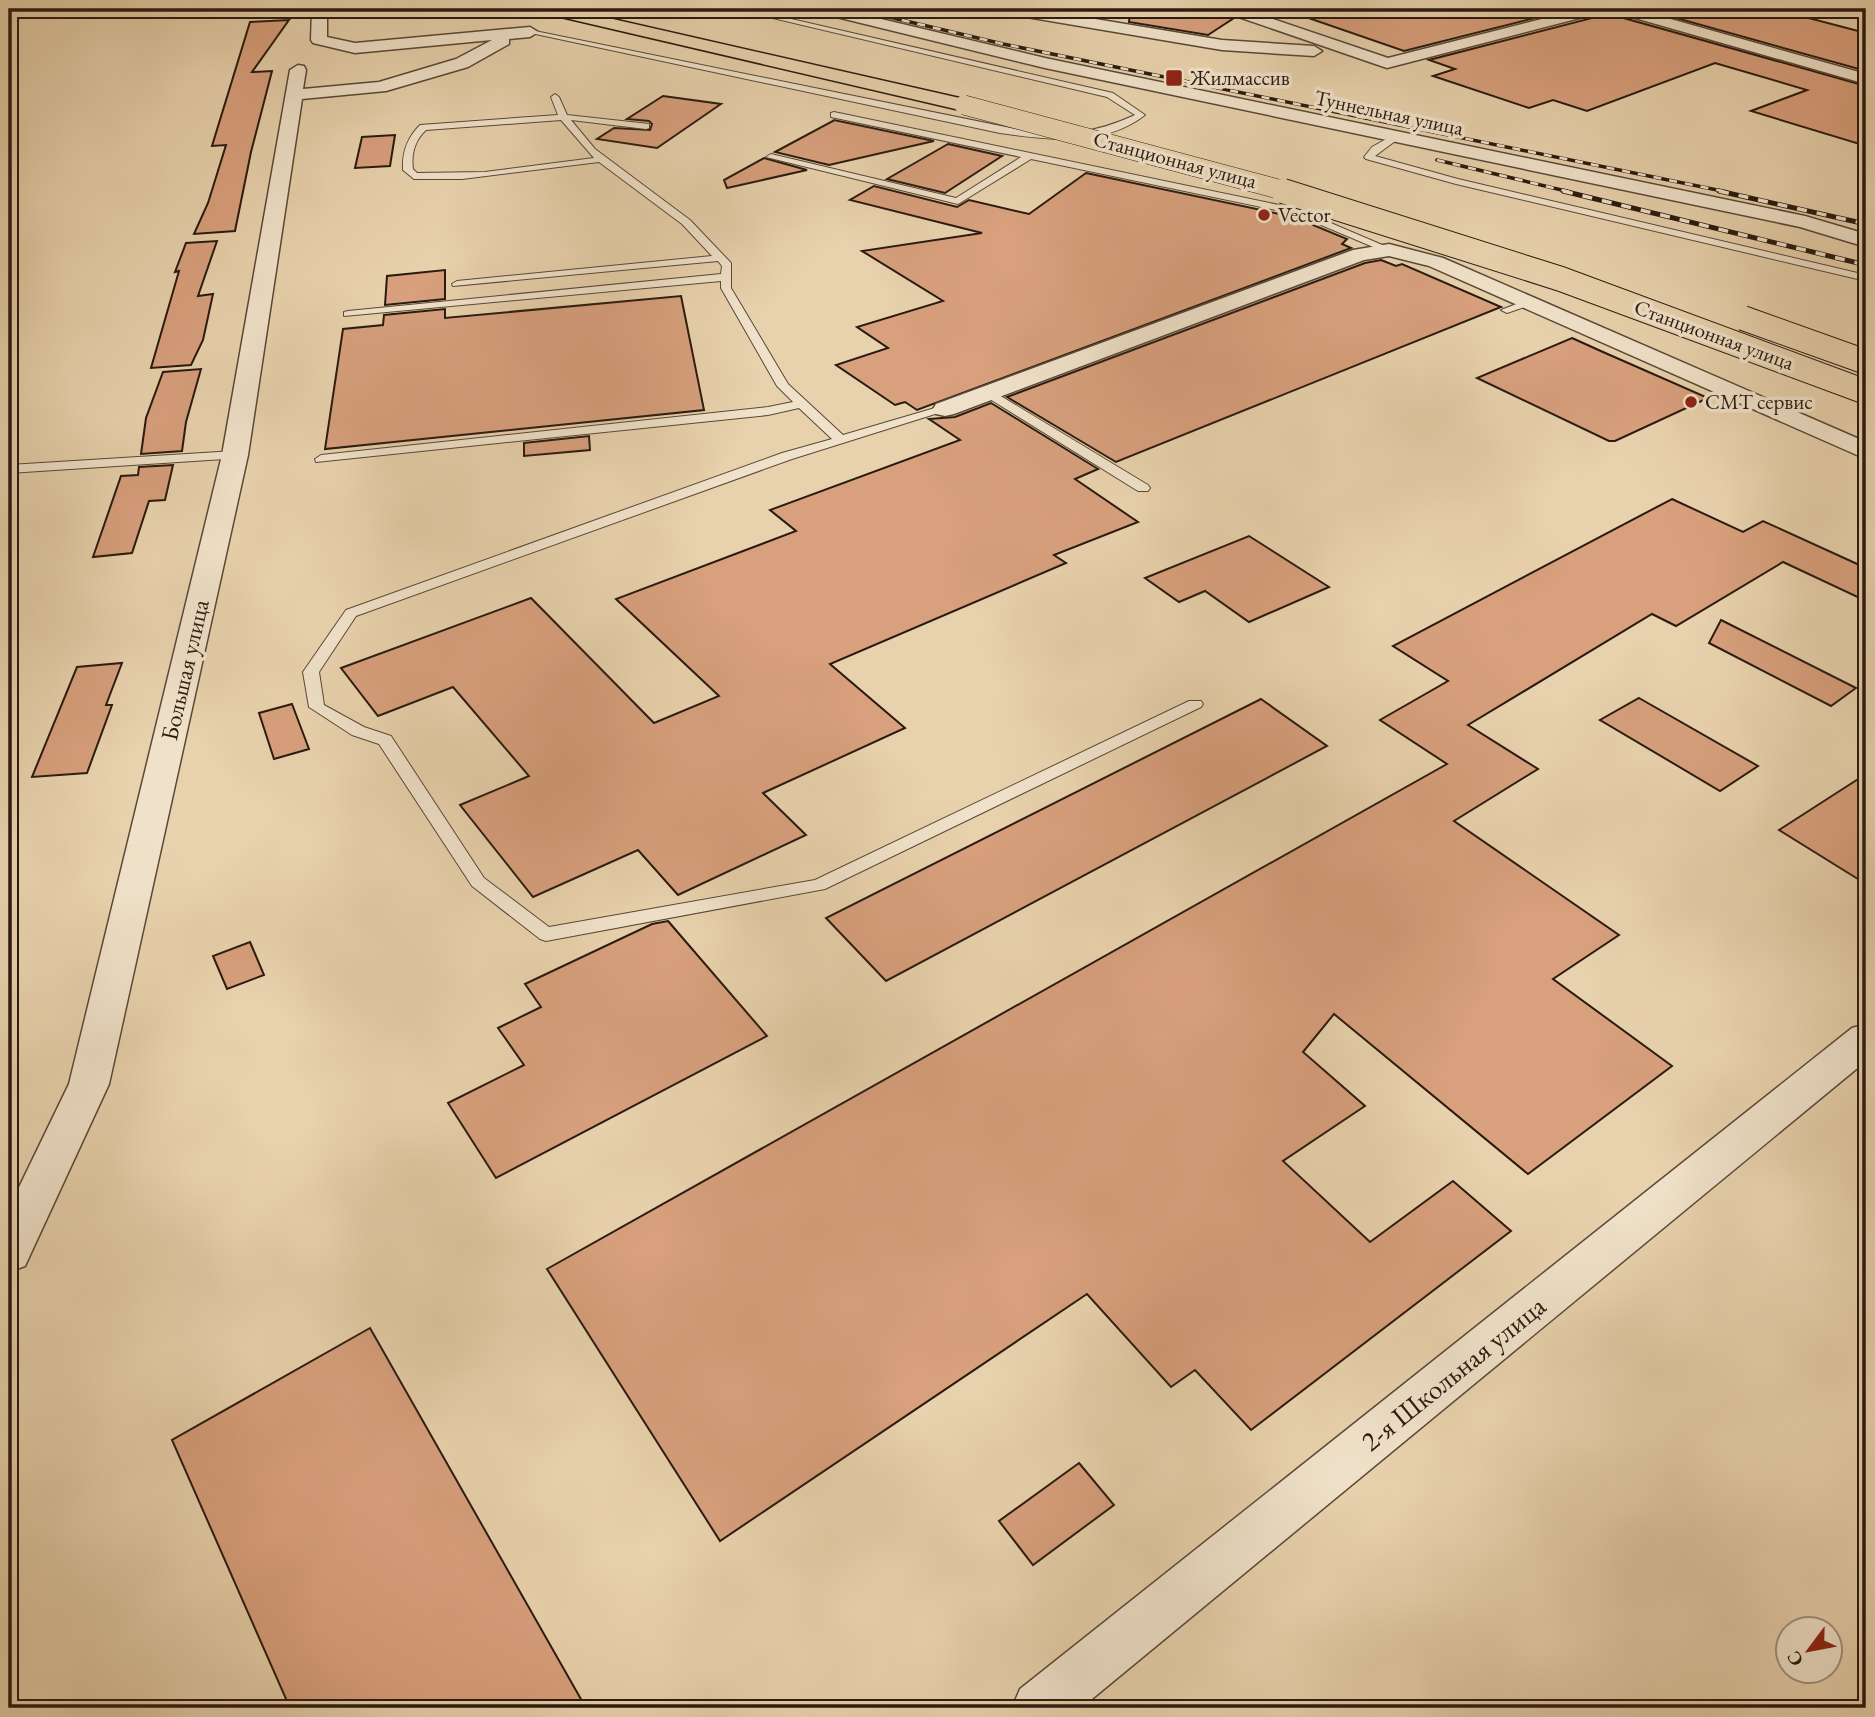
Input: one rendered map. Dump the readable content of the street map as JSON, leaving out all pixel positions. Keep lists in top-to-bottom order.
{
  "streets": {
    "main road": ["Станционная улица"],
    "street": ["Туннельная улица", "Большая улица", "2-я Школьная улица"]
  },
  "places": {
    "transit": ["Жилмассив"],
    "other": ["Vector", "СМТ сервис"]
  },
  "north": "bottom left"
}
